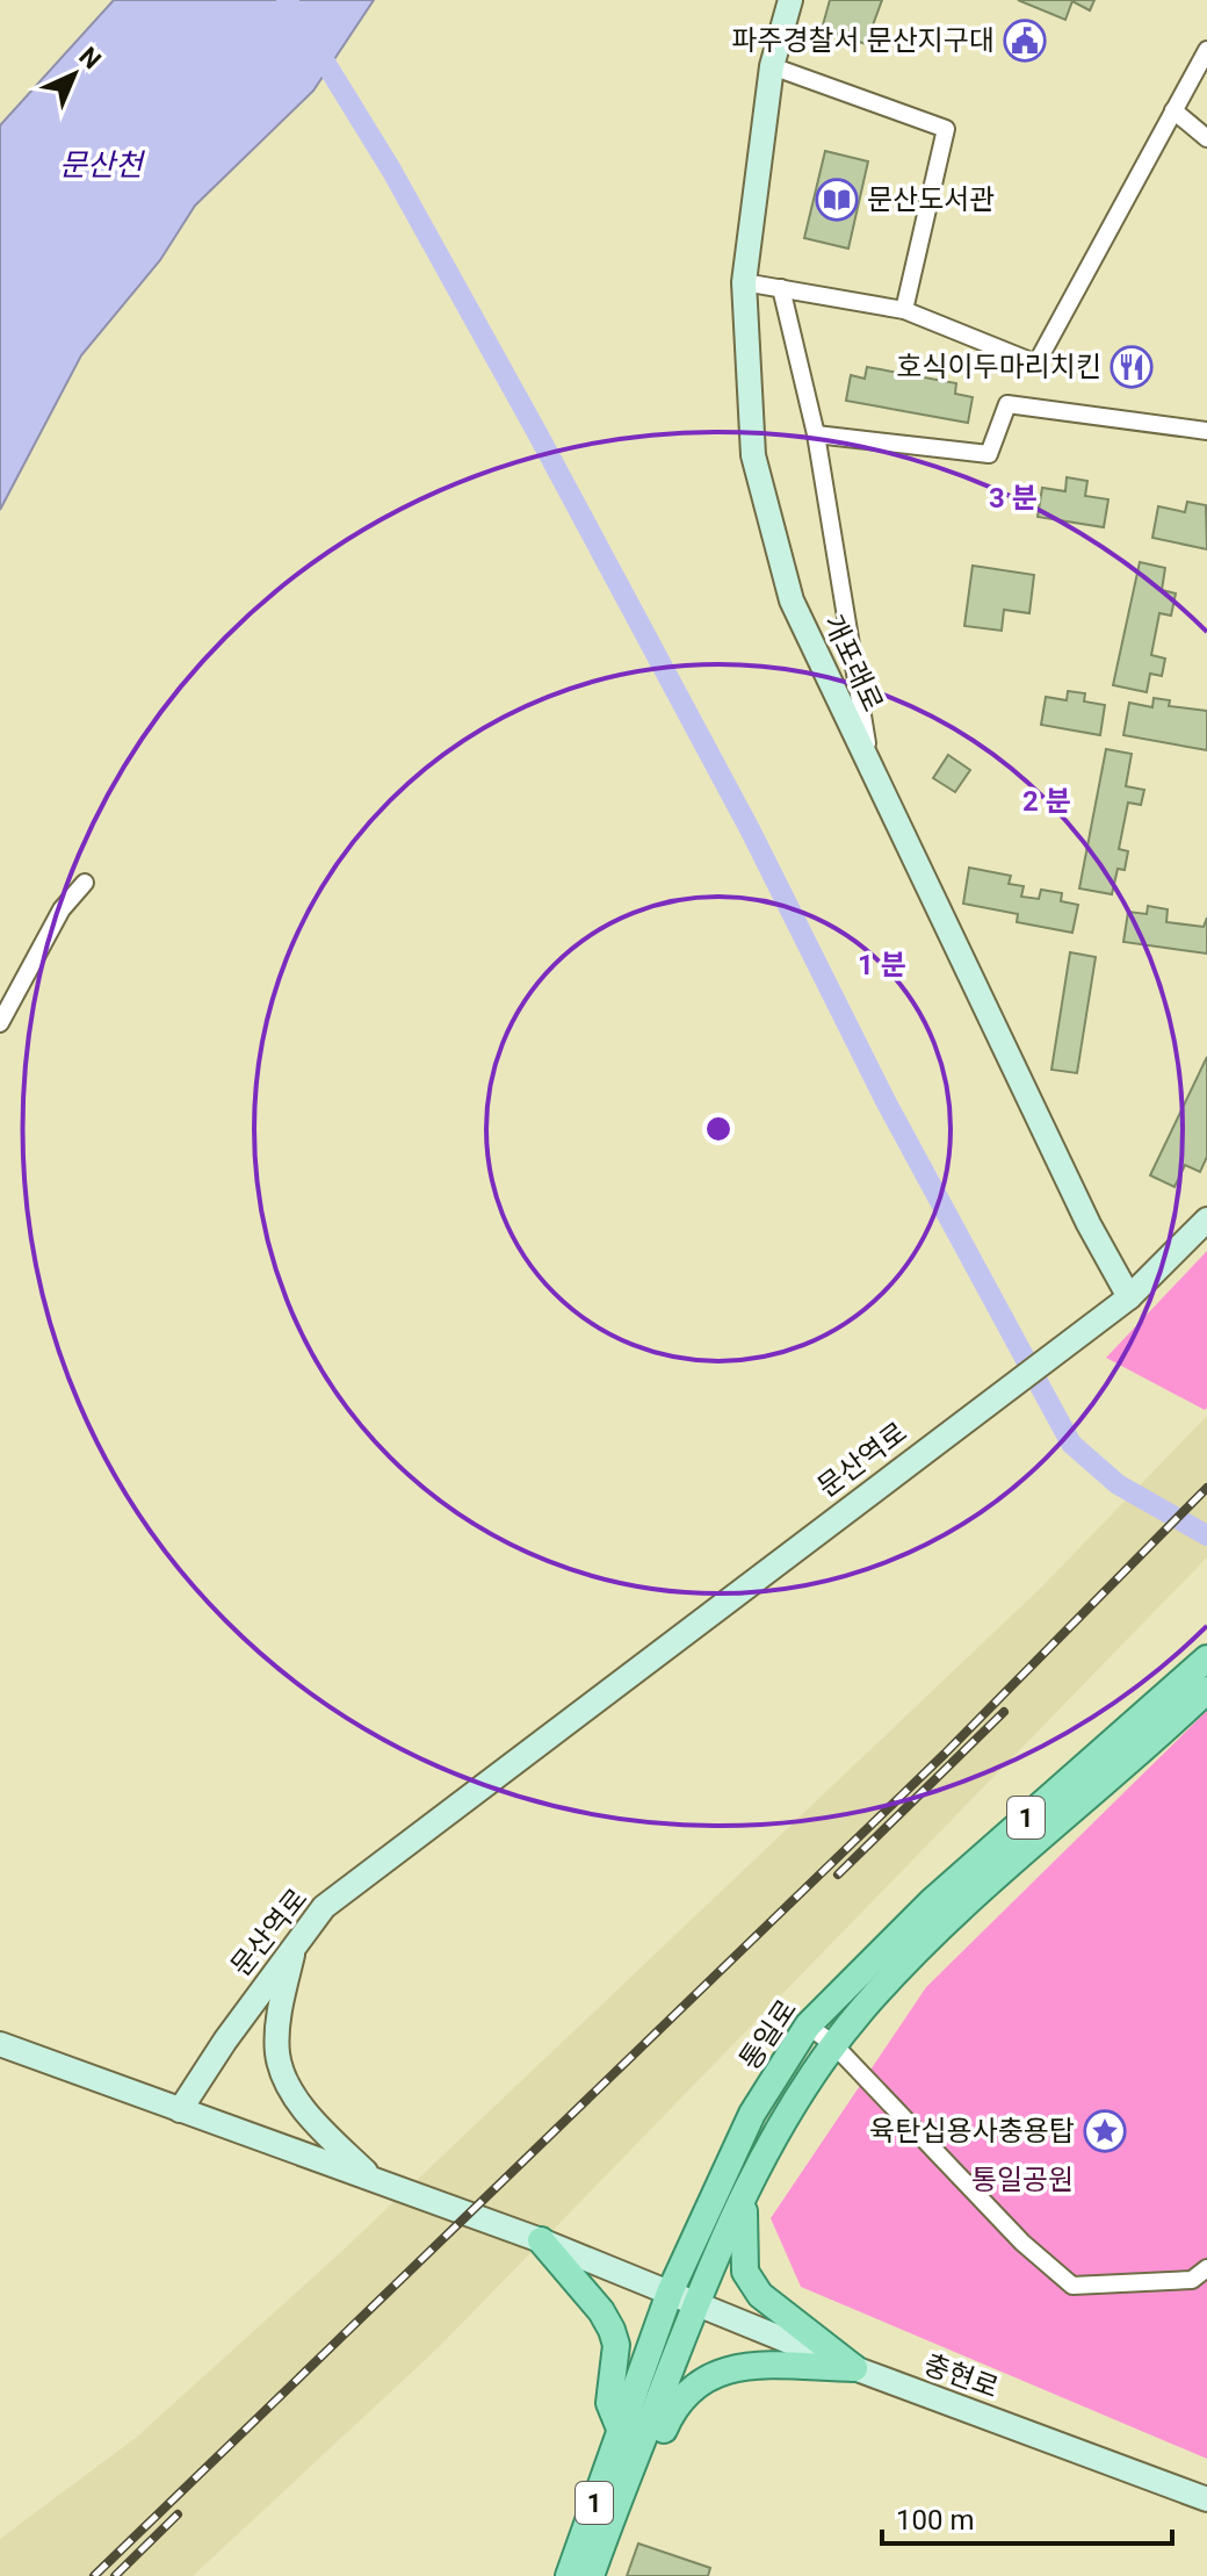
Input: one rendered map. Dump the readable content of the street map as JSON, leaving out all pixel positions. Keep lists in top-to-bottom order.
{
  "streets": {
    "main road": ["1", "통일로"],
    "street": ["개포래로", "문산역로", "충현로"]
  },
  "crossings": [
    ["개포래로", "문산역로"],
    ["통일로", "충현로"]
  ],
  "water": ["문산천"],
  "parks": ["통일공원"],
  "places": {
    "public building": ["파주경찰서 문산지구대"],
    "library": ["문산도서관"],
    "restaurant": ["호식이두마리치킨"],
    "place": ["육탄십용사충용탑"]
  },
  "scale_bar": "100 m",
  "north": "top right",
  "rings": ["3 분", "2 분", "1 분"]
}
